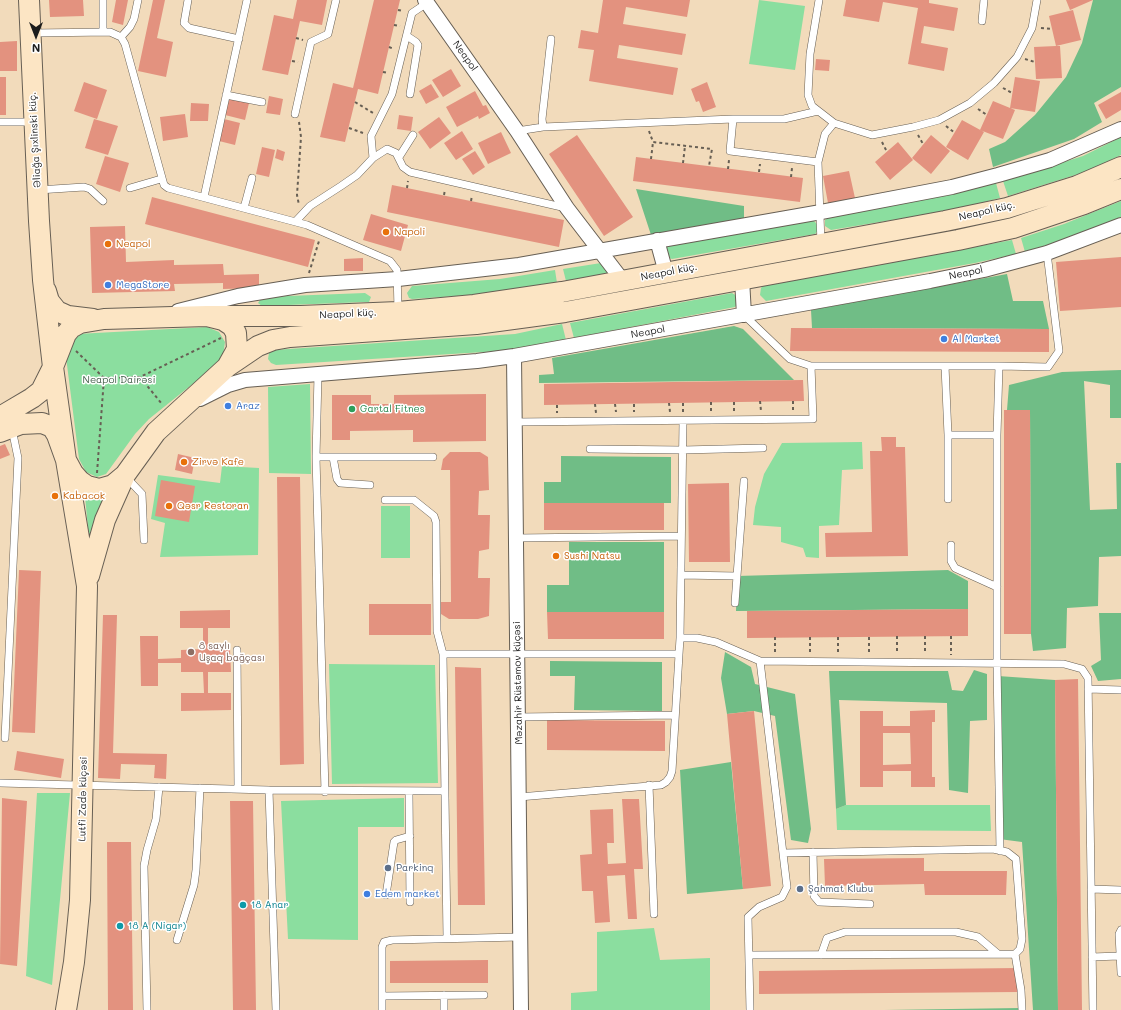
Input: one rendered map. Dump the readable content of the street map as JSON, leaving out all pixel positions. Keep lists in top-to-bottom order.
{
  "streets": {
    "main road": ["Əliağa Şıxlinski küç.", "Neapol küç.", "Lutfi Zadə küçəsi"],
    "street": ["Neapol", "Məzahir Rüstəmov küçəsi"]
  },
  "crossings": [
    ["Neapol", "Neapol küç."],
    ["Neapol", "Məzahir Rüstəmov küçəsi"],
    ["Neapol küç.", "Lutfi Zadə küçəsi"]
  ],
  "parks": ["Neapol Dairəsi"],
  "places": [
    "Napoli",
    "Neapol",
    "MegaStore",
    "Al Market",
    "Araz",
    "Gartal Fitnes",
    "Zirvə Kafe",
    "Kabacok",
    "Qəsr Restoran",
    "Sushi Natsu",
    "8 saylı Uşaq bağçası",
    "Parkinq",
    "Şahmat Klubu",
    "Edem market",
    "18 Anar",
    "18 A (Nigar)"
  ],
  "north": "bottom"
}
